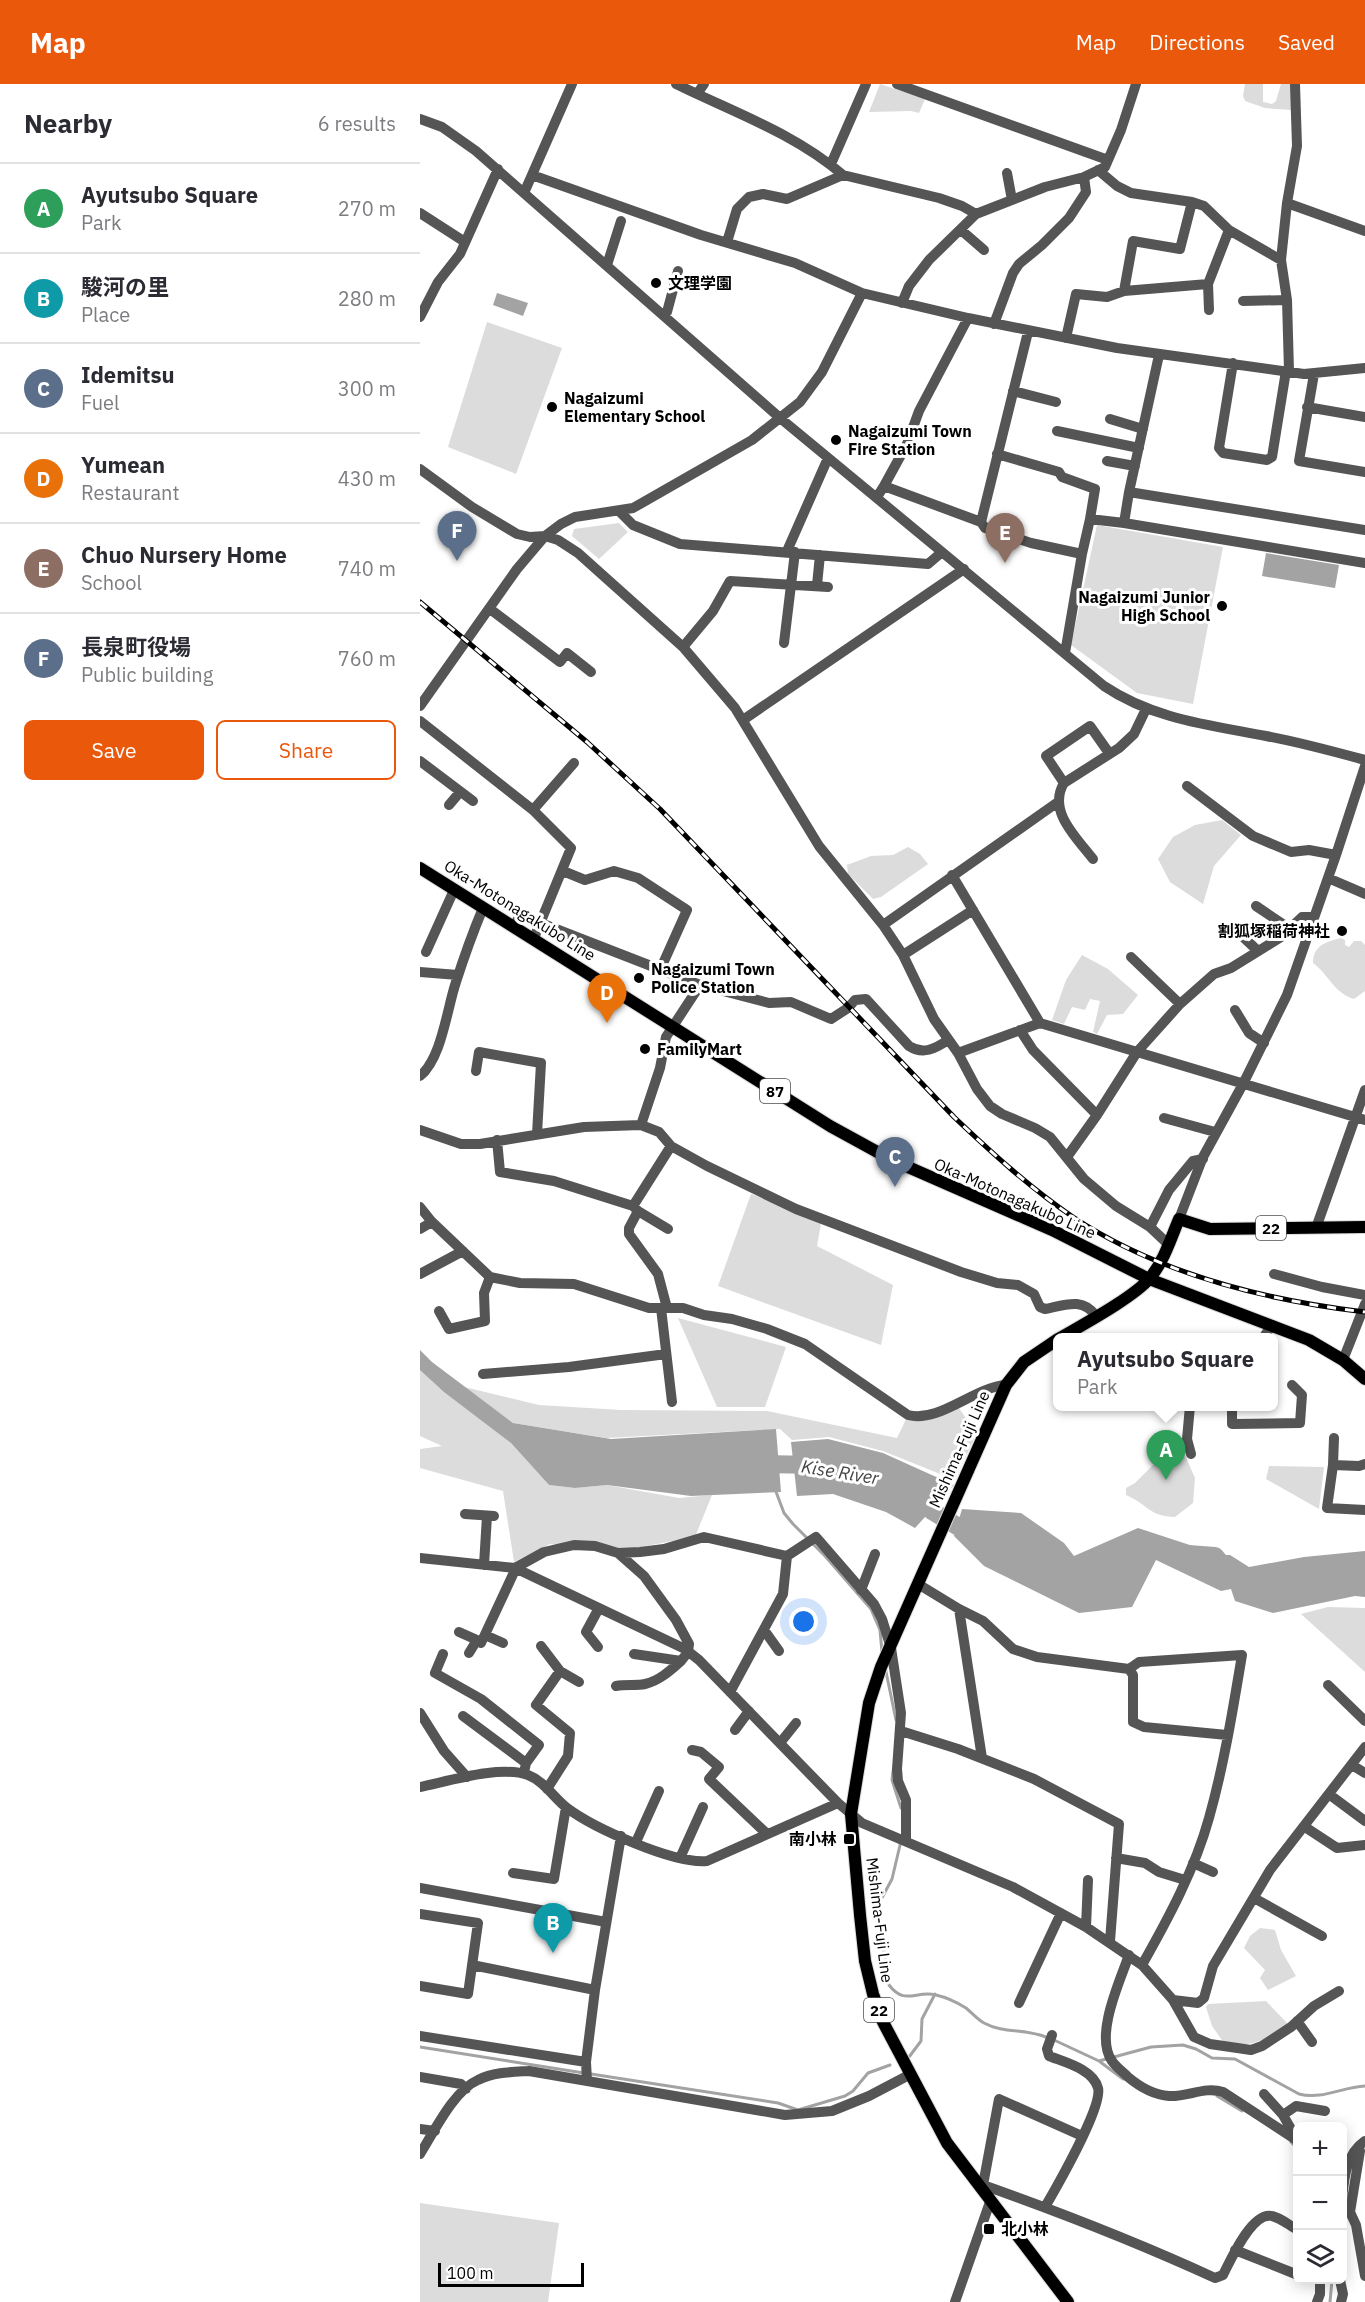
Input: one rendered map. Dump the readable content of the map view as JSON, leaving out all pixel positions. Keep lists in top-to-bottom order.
{
  "streets": {
    "main road": [
      "Oka-Motonagakubo Line",
      "87",
      "22",
      "Mishima-Fuji Line"
    ]
  },
  "crossings": [
    ["Oka-Motonagakubo Line", "22"],
    ["Oka-Motonagakubo Line", "Mishima-Fuji Line"],
    ["22", "Mishima-Fuji Line"]
  ],
  "water": ["Kise River"],
  "places": {
    "other": [
      "文理学園",
      "Nagaizumi Elementary School",
      "Nagaizumi Town Fire Station",
      "Nagaizumi Junior High School",
      "割狐塚稲荷神社",
      "Nagaizumi Town Police Station",
      "FamilyMart"
    ],
    "transit": ["南小林", "北小林"]
  },
  "scale_bar": "100 m",
  "page": {
    "header": "Map",
    "nav": ["Map", "Directions", "Saved"],
    "heading": ["Nearby", "6 results"],
    "list": [
      {
        "mark": "A",
        "name": "Ayutsubo Square",
        "note": "Park",
        "value": "270 m"
      },
      {
        "mark": "B",
        "name": "駿河の里",
        "note": "Place",
        "value": "280 m"
      },
      {
        "mark": "C",
        "name": "Idemitsu",
        "note": "Fuel",
        "value": "300 m"
      },
      {
        "mark": "D",
        "name": "Yumean",
        "note": "Restaurant",
        "value": "430 m"
      },
      {
        "mark": "E",
        "name": "Chuo Nursery Home",
        "note": "School",
        "value": "740 m"
      },
      {
        "mark": "F",
        "name": "長泉町役場",
        "note": "Public building",
        "value": "760 m"
      }
    ],
    "pins": [
      "F",
      "E",
      "D",
      "C",
      "A",
      "B"
    ],
    "buttons": ["Save", "Share"],
    "popup": ["Ayutsubo Square", "Park"],
    "map_buttons": ["+", "−"],
    "scale": "100 m"
  }
}
